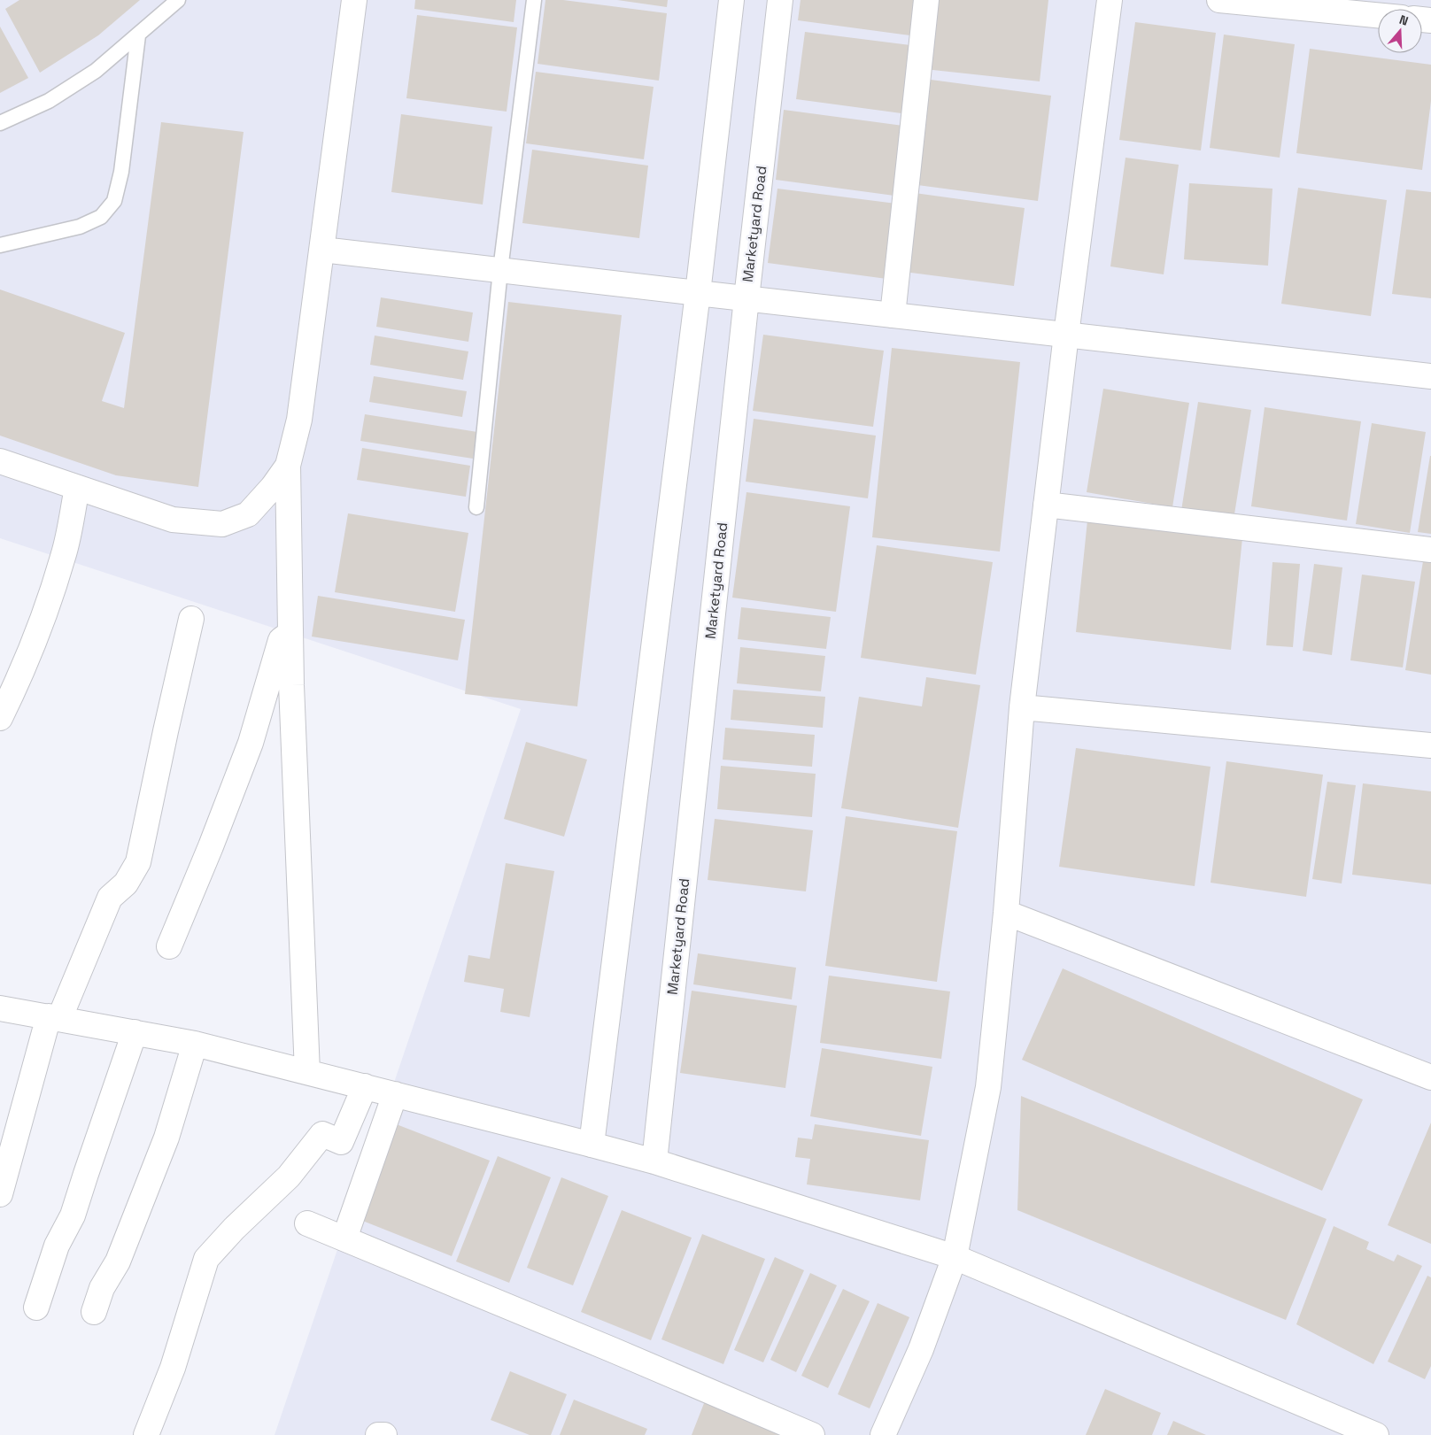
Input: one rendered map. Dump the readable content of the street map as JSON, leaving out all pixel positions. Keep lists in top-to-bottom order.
{
  "streets": {
    "street": ["Marketyard Road"]
  },
  "north": "top"
}
